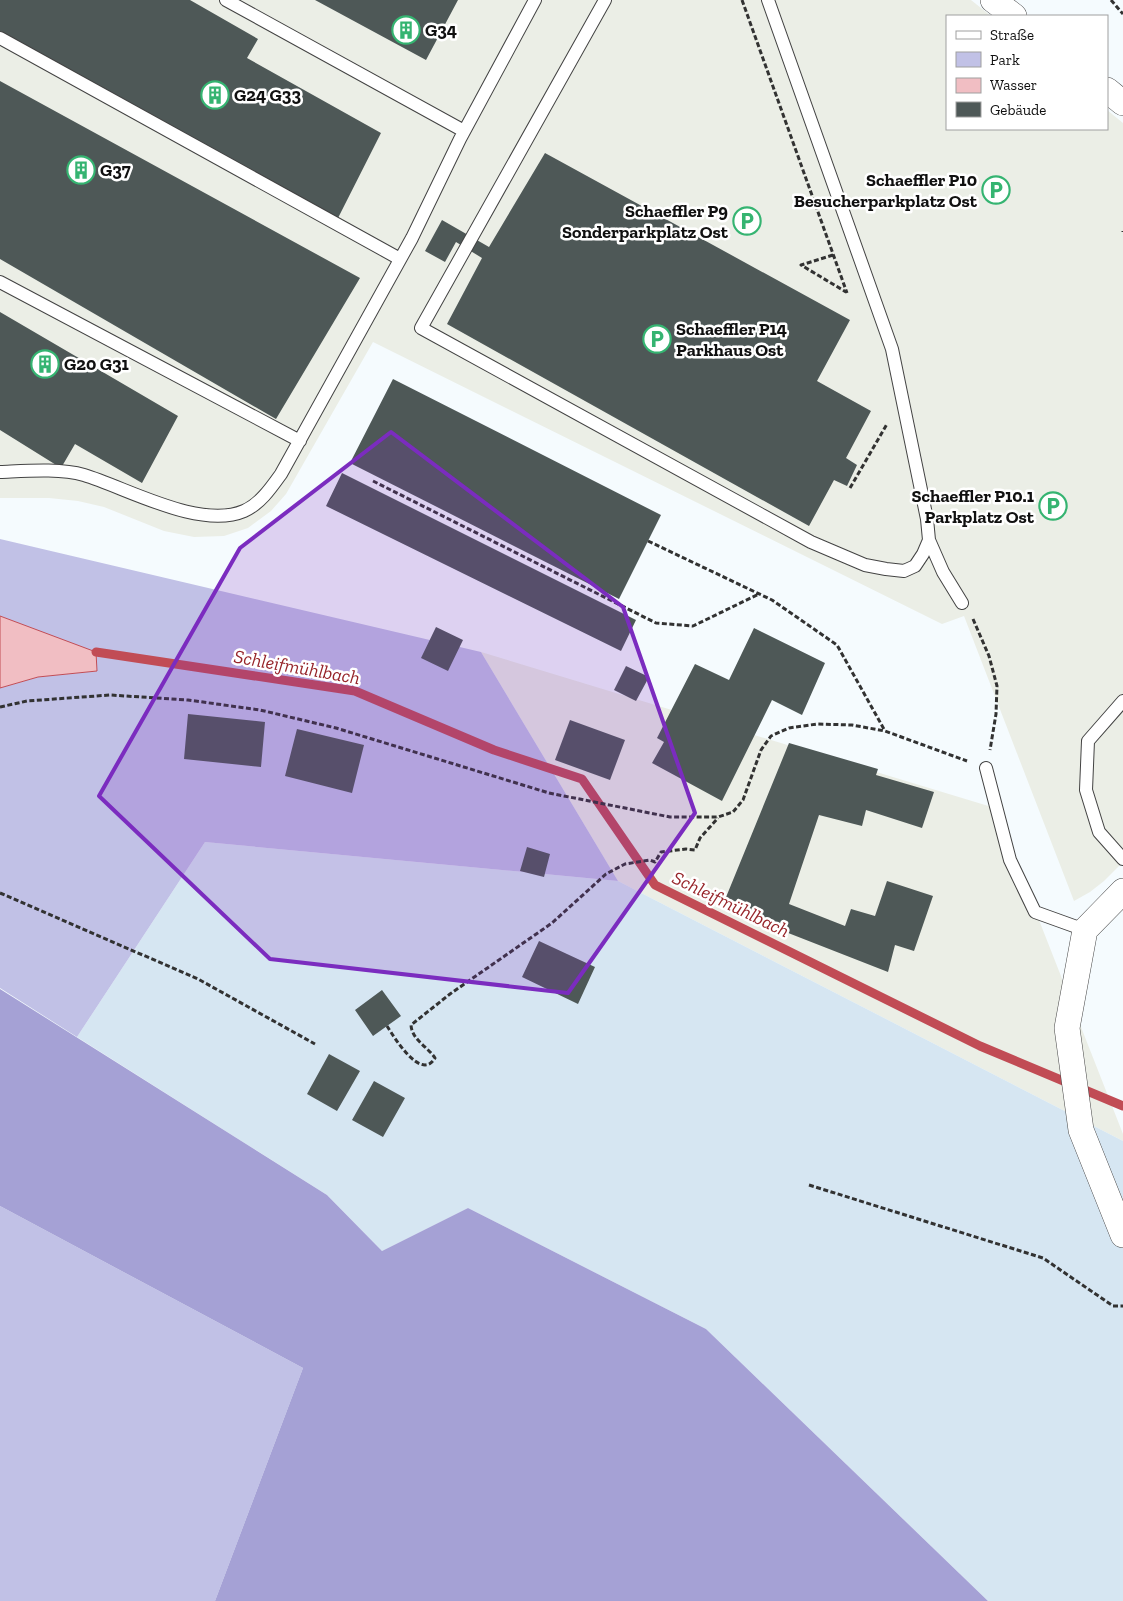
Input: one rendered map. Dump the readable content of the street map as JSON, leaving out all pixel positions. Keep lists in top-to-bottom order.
{
  "water": ["Schleifmühlbach"],
  "places": {
    "building": [
      "G34",
      "G24 G33",
      "G37",
      "G20 G31"
    ],
    "parking": [
      "Schaeffler P10 Besucherparkplatz Ost",
      "Schaeffler P9 Sonderparkplatz Ost",
      "Schaeffler P14 Parkhaus Ost",
      "Schaeffler P10.1 Parkplatz Ost"
    ]
  },
  "legend": [
    "Straße",
    "Park",
    "Wasser",
    "Gebäude"
  ]
}
